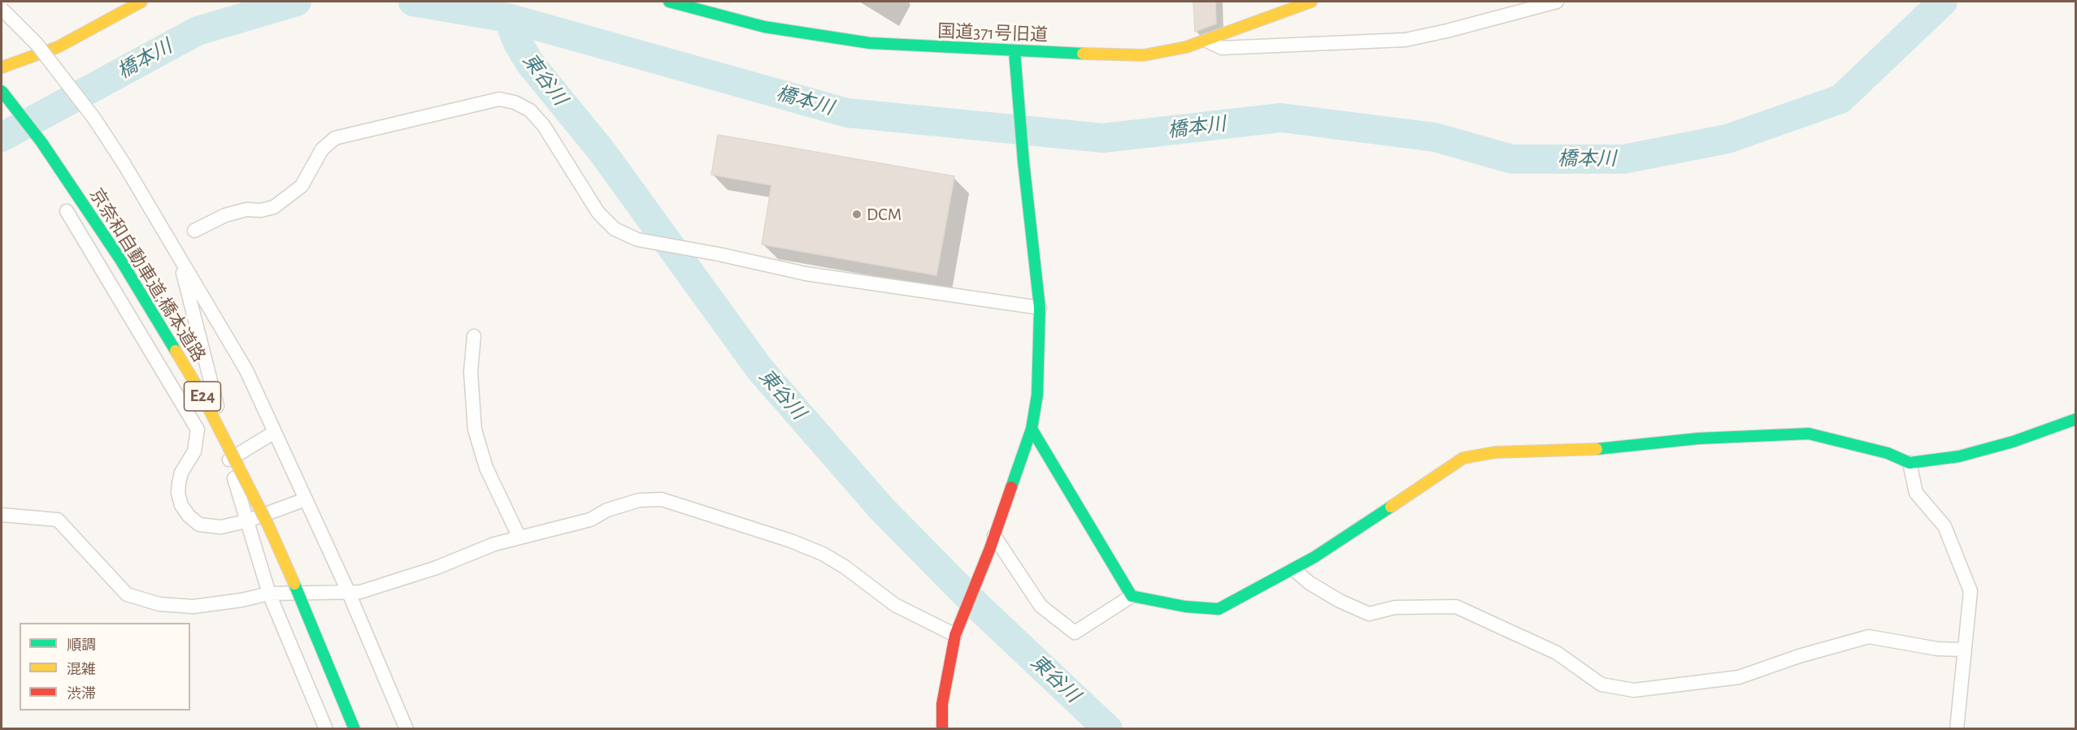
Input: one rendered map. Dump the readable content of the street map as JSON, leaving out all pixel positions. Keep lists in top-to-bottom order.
{
  "streets": {
    "main road": ["国道371号旧道", "京奈和自動車道;橋本道路", "E24"]
  },
  "water": ["橋本川", "東谷川"],
  "places": ["DCM"],
  "legend": ["順調", "混雑", "渋滞"]
}
